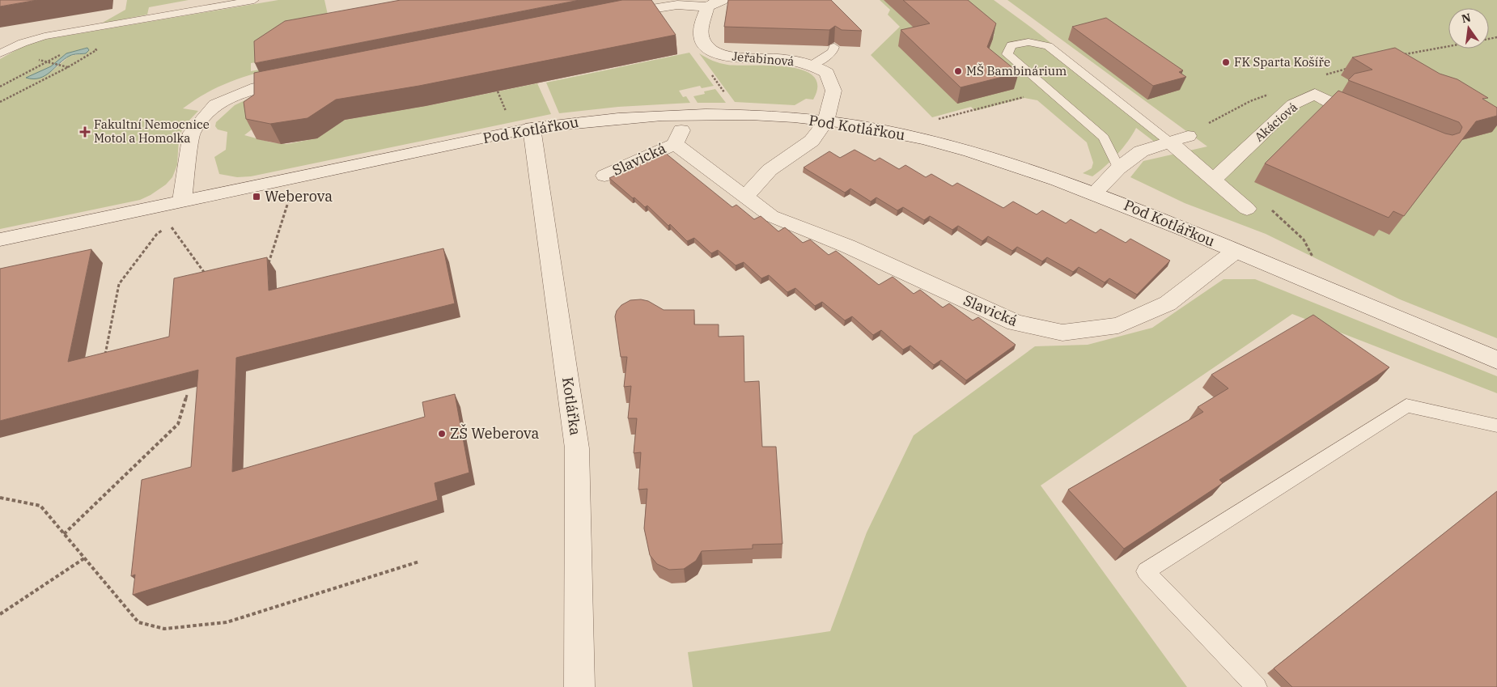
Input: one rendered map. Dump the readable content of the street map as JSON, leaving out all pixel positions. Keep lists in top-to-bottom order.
{
  "streets": {
    "street": [
      "Jeřabinová",
      "Akáciová",
      "Pod Kotlářkou",
      "Slavická",
      "Kotlářka"
    ]
  },
  "crossings": [
    ["Jeřabinová", "Pod Kotlářkou"],
    ["Pod Kotlářkou", "Slavická"],
    ["Pod Kotlářkou", "Kotlářka"]
  ],
  "places": {
    "other": ["FK Sparta Košíře", "MŠ Bambinárium", "ZŠ Weberova"],
    "health": ["Fakultní Nemocnice Motol a Homolka"],
    "transit": ["Weberova"]
  },
  "north": "top"
}
